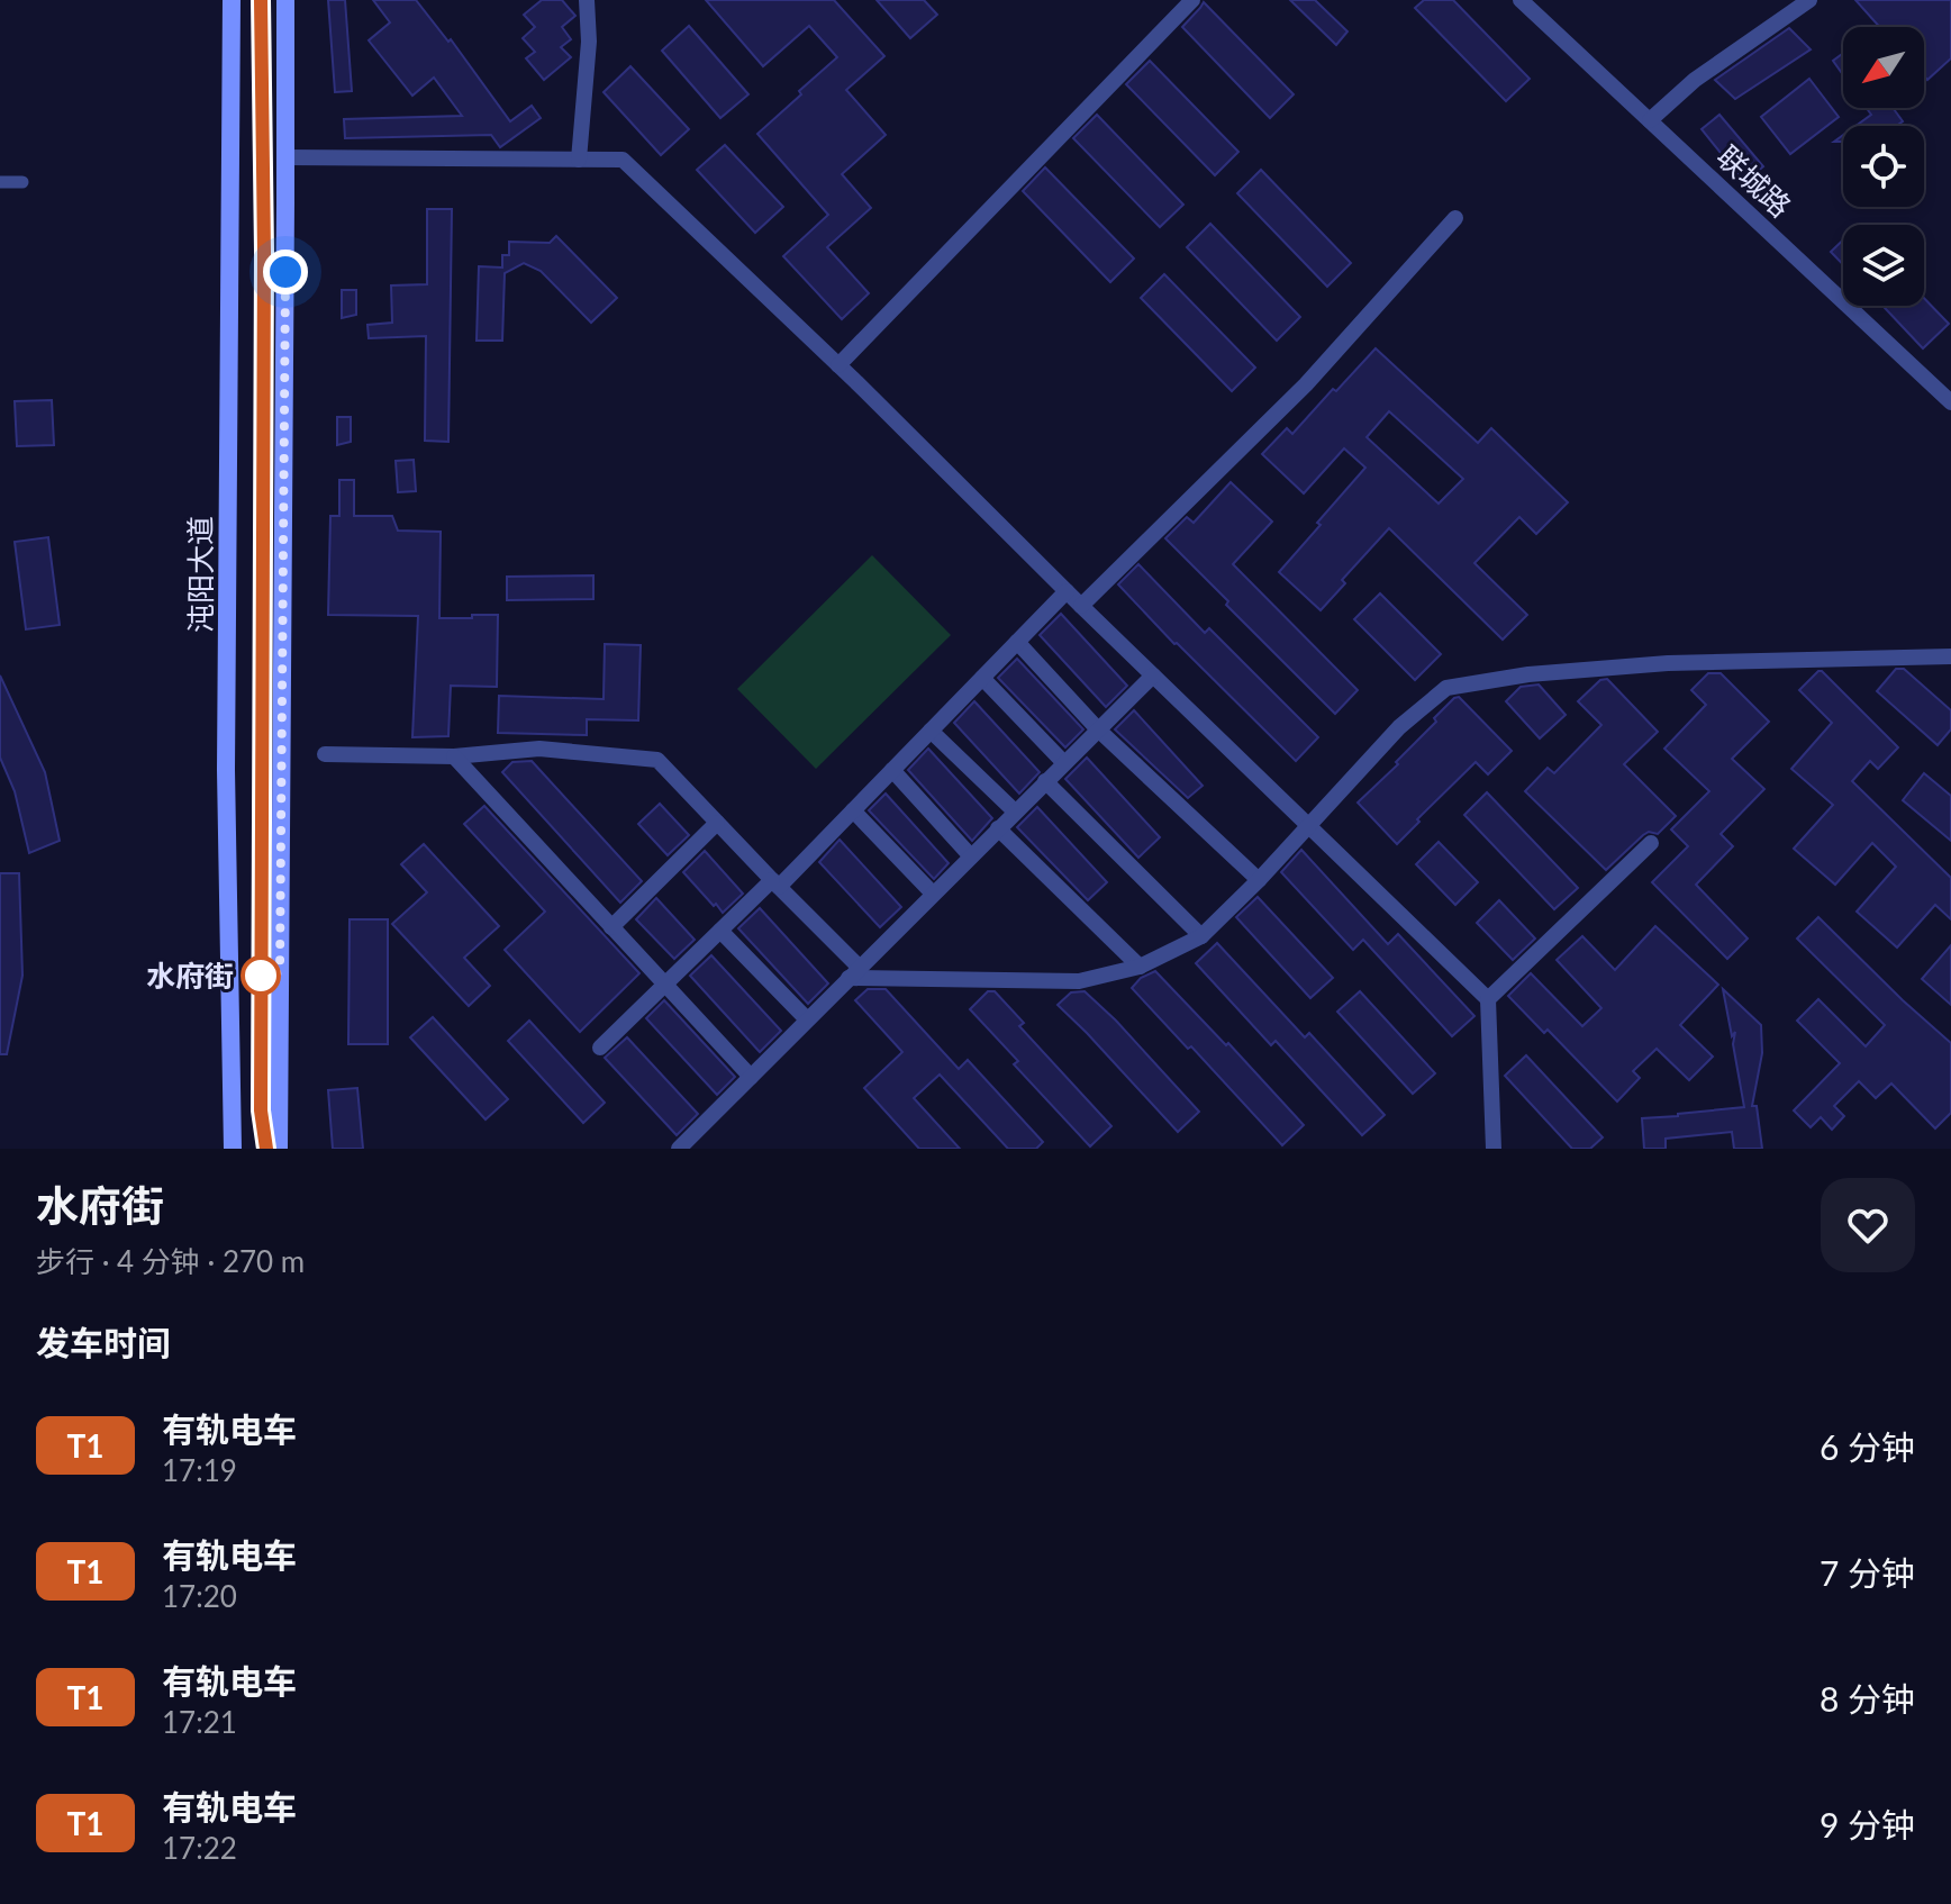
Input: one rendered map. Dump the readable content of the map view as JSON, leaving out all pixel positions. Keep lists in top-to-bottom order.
{
  "streets": {
    "main road": ["沌阳大道"],
    "street": ["联城路"]
  },
  "places": ["水府街"],
  "lines": ["tram line T1"],
  "north": "bottom left",
  "page": {
    "heading": [
      ["水府街", "步行 · 4 分钟 · 270 m"],
      "发车时间"
    ],
    "list": [
      {
        "mark": "T1",
        "name": "有轨电车",
        "note": "17:19",
        "value": "6 分钟"
      },
      {
        "mark": "T1",
        "name": "有轨电车",
        "note": "17:20",
        "value": "7 分钟"
      },
      {
        "mark": "T1",
        "name": "有轨电车",
        "note": "17:21",
        "value": "8 分钟"
      },
      {
        "mark": "T1",
        "name": "有轨电车",
        "note": "17:22",
        "value": "9 分钟"
      }
    ]
  }
}
